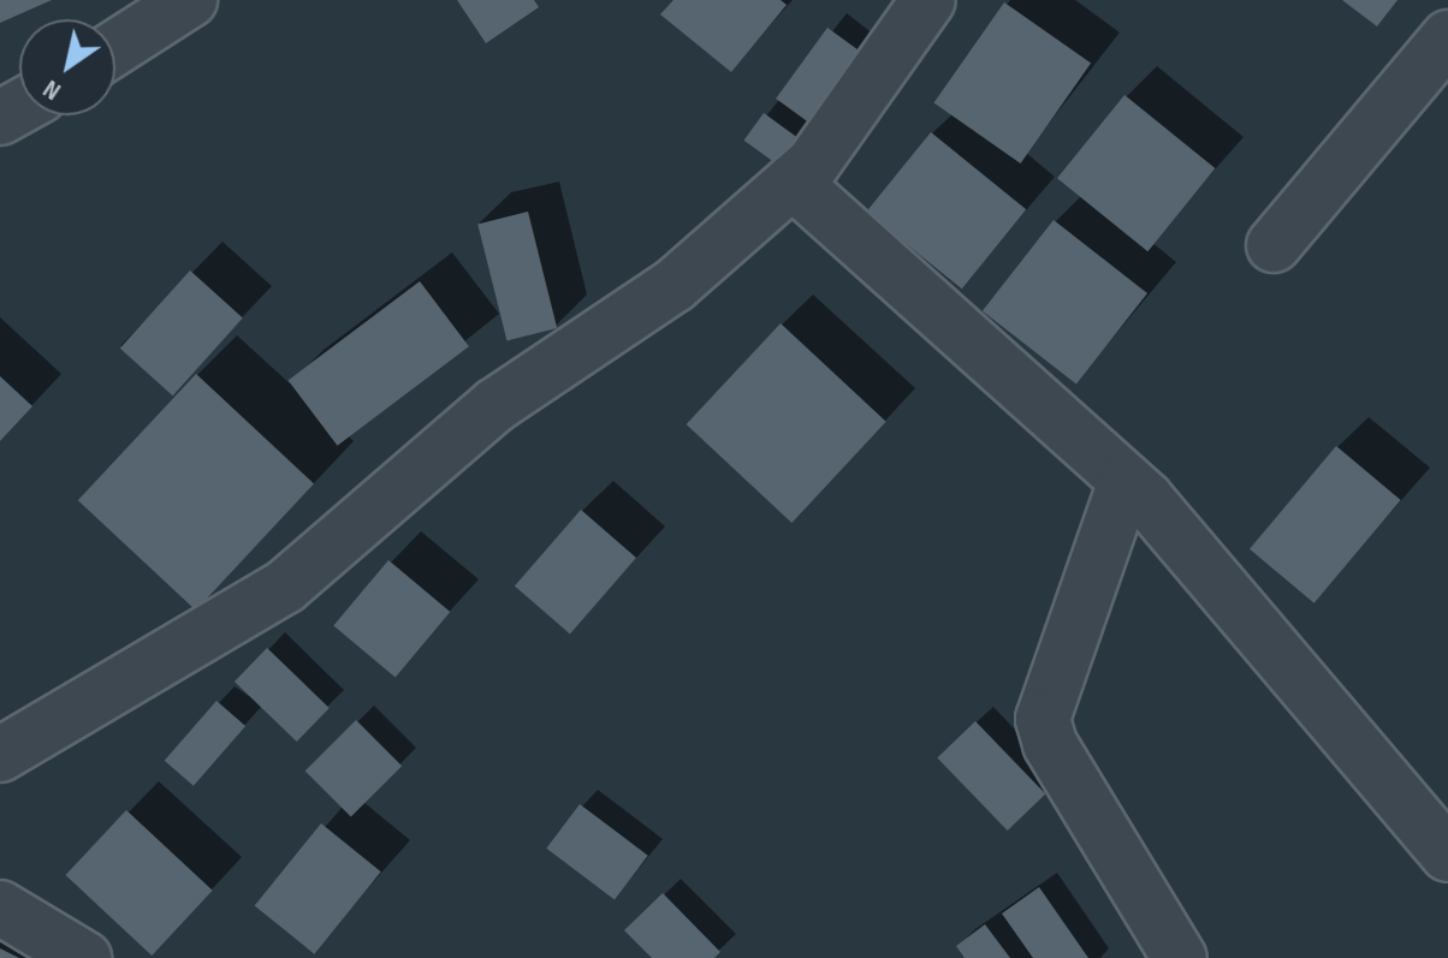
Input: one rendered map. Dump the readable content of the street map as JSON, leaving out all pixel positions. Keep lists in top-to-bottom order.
{
  "north": "bottom left"
}
